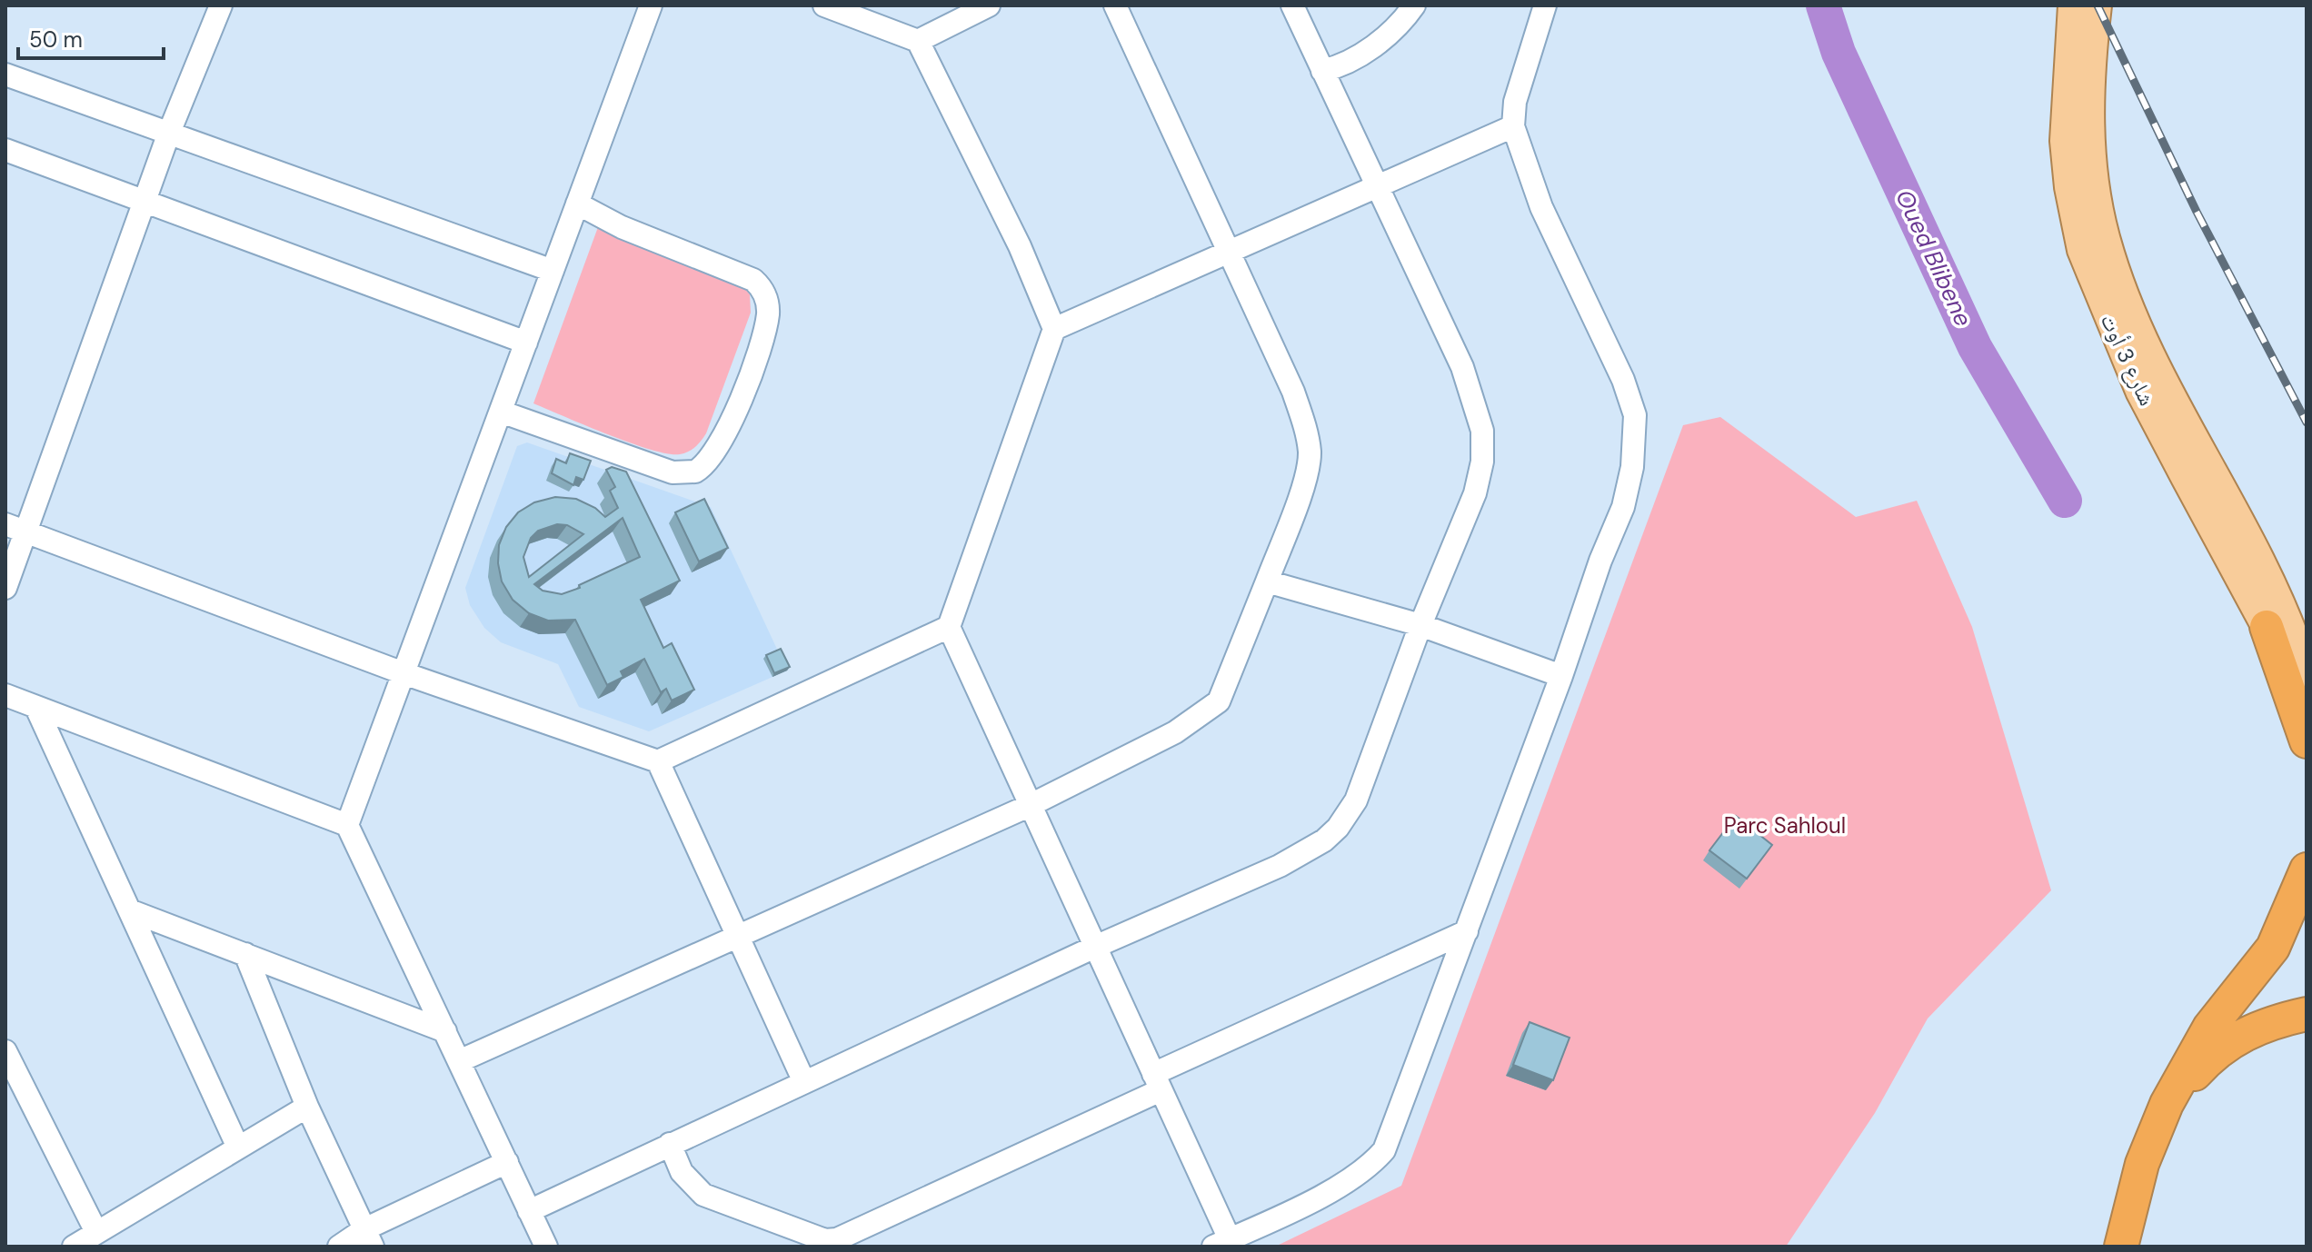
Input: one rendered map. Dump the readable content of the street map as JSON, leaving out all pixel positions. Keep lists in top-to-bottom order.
{
  "streets": {
    "main road": ["شارع 3 أوت"]
  },
  "water": ["Oued Blibene"],
  "parks": ["Parc Sahloul"],
  "scale_bar": "50 m"
}
